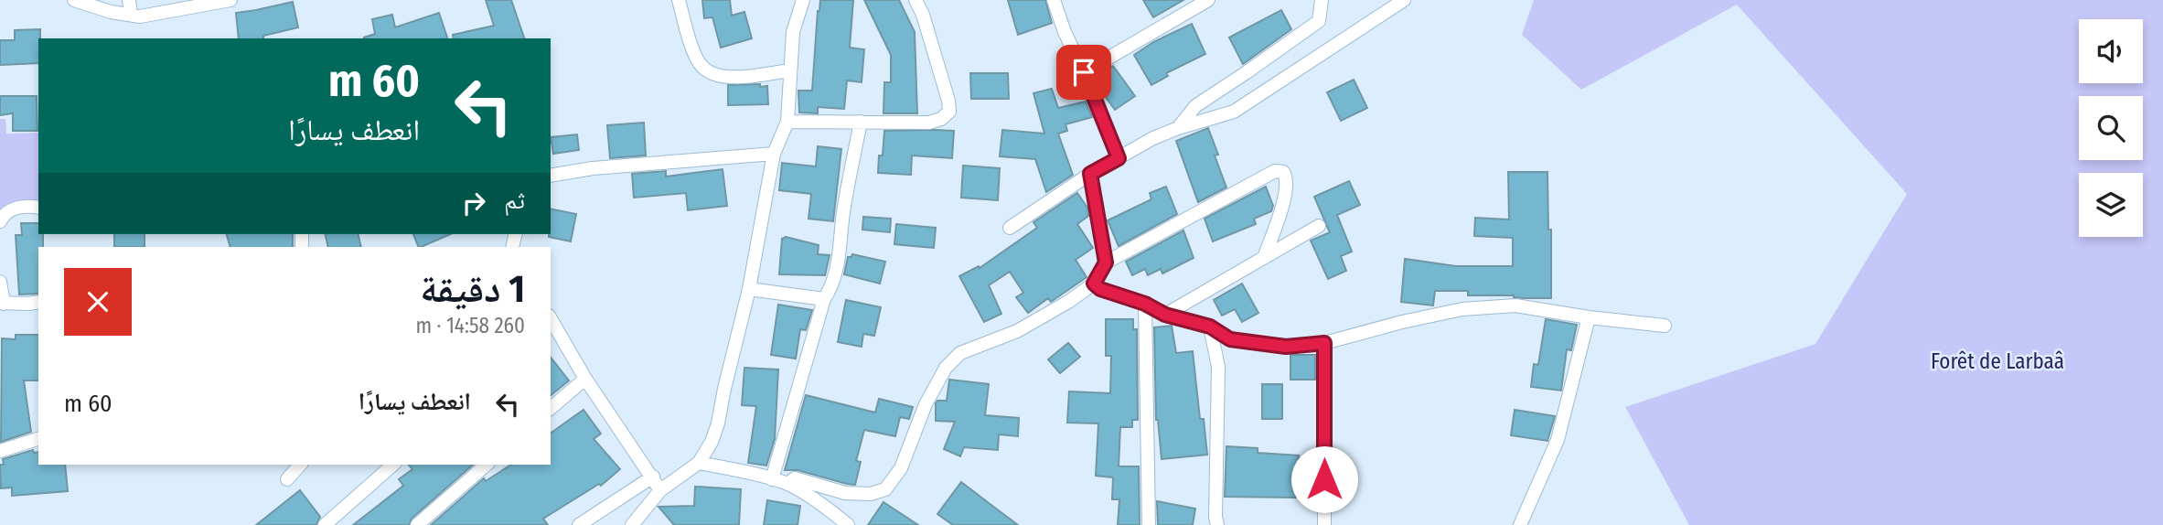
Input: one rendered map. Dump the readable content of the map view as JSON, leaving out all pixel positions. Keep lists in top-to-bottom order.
{
  "parks": ["Forêt de Larbaâ"],
  "page": {
    "turn": ["60 m", "انعطف يسارًا"],
    "then": "ثم",
    "heading": ["1 دقيقة", "260 m · 14:58"],
    "list": [
      {
        "name": "انعطف يسارًا",
        "value": "60 m"
      }
    ]
  }
}
